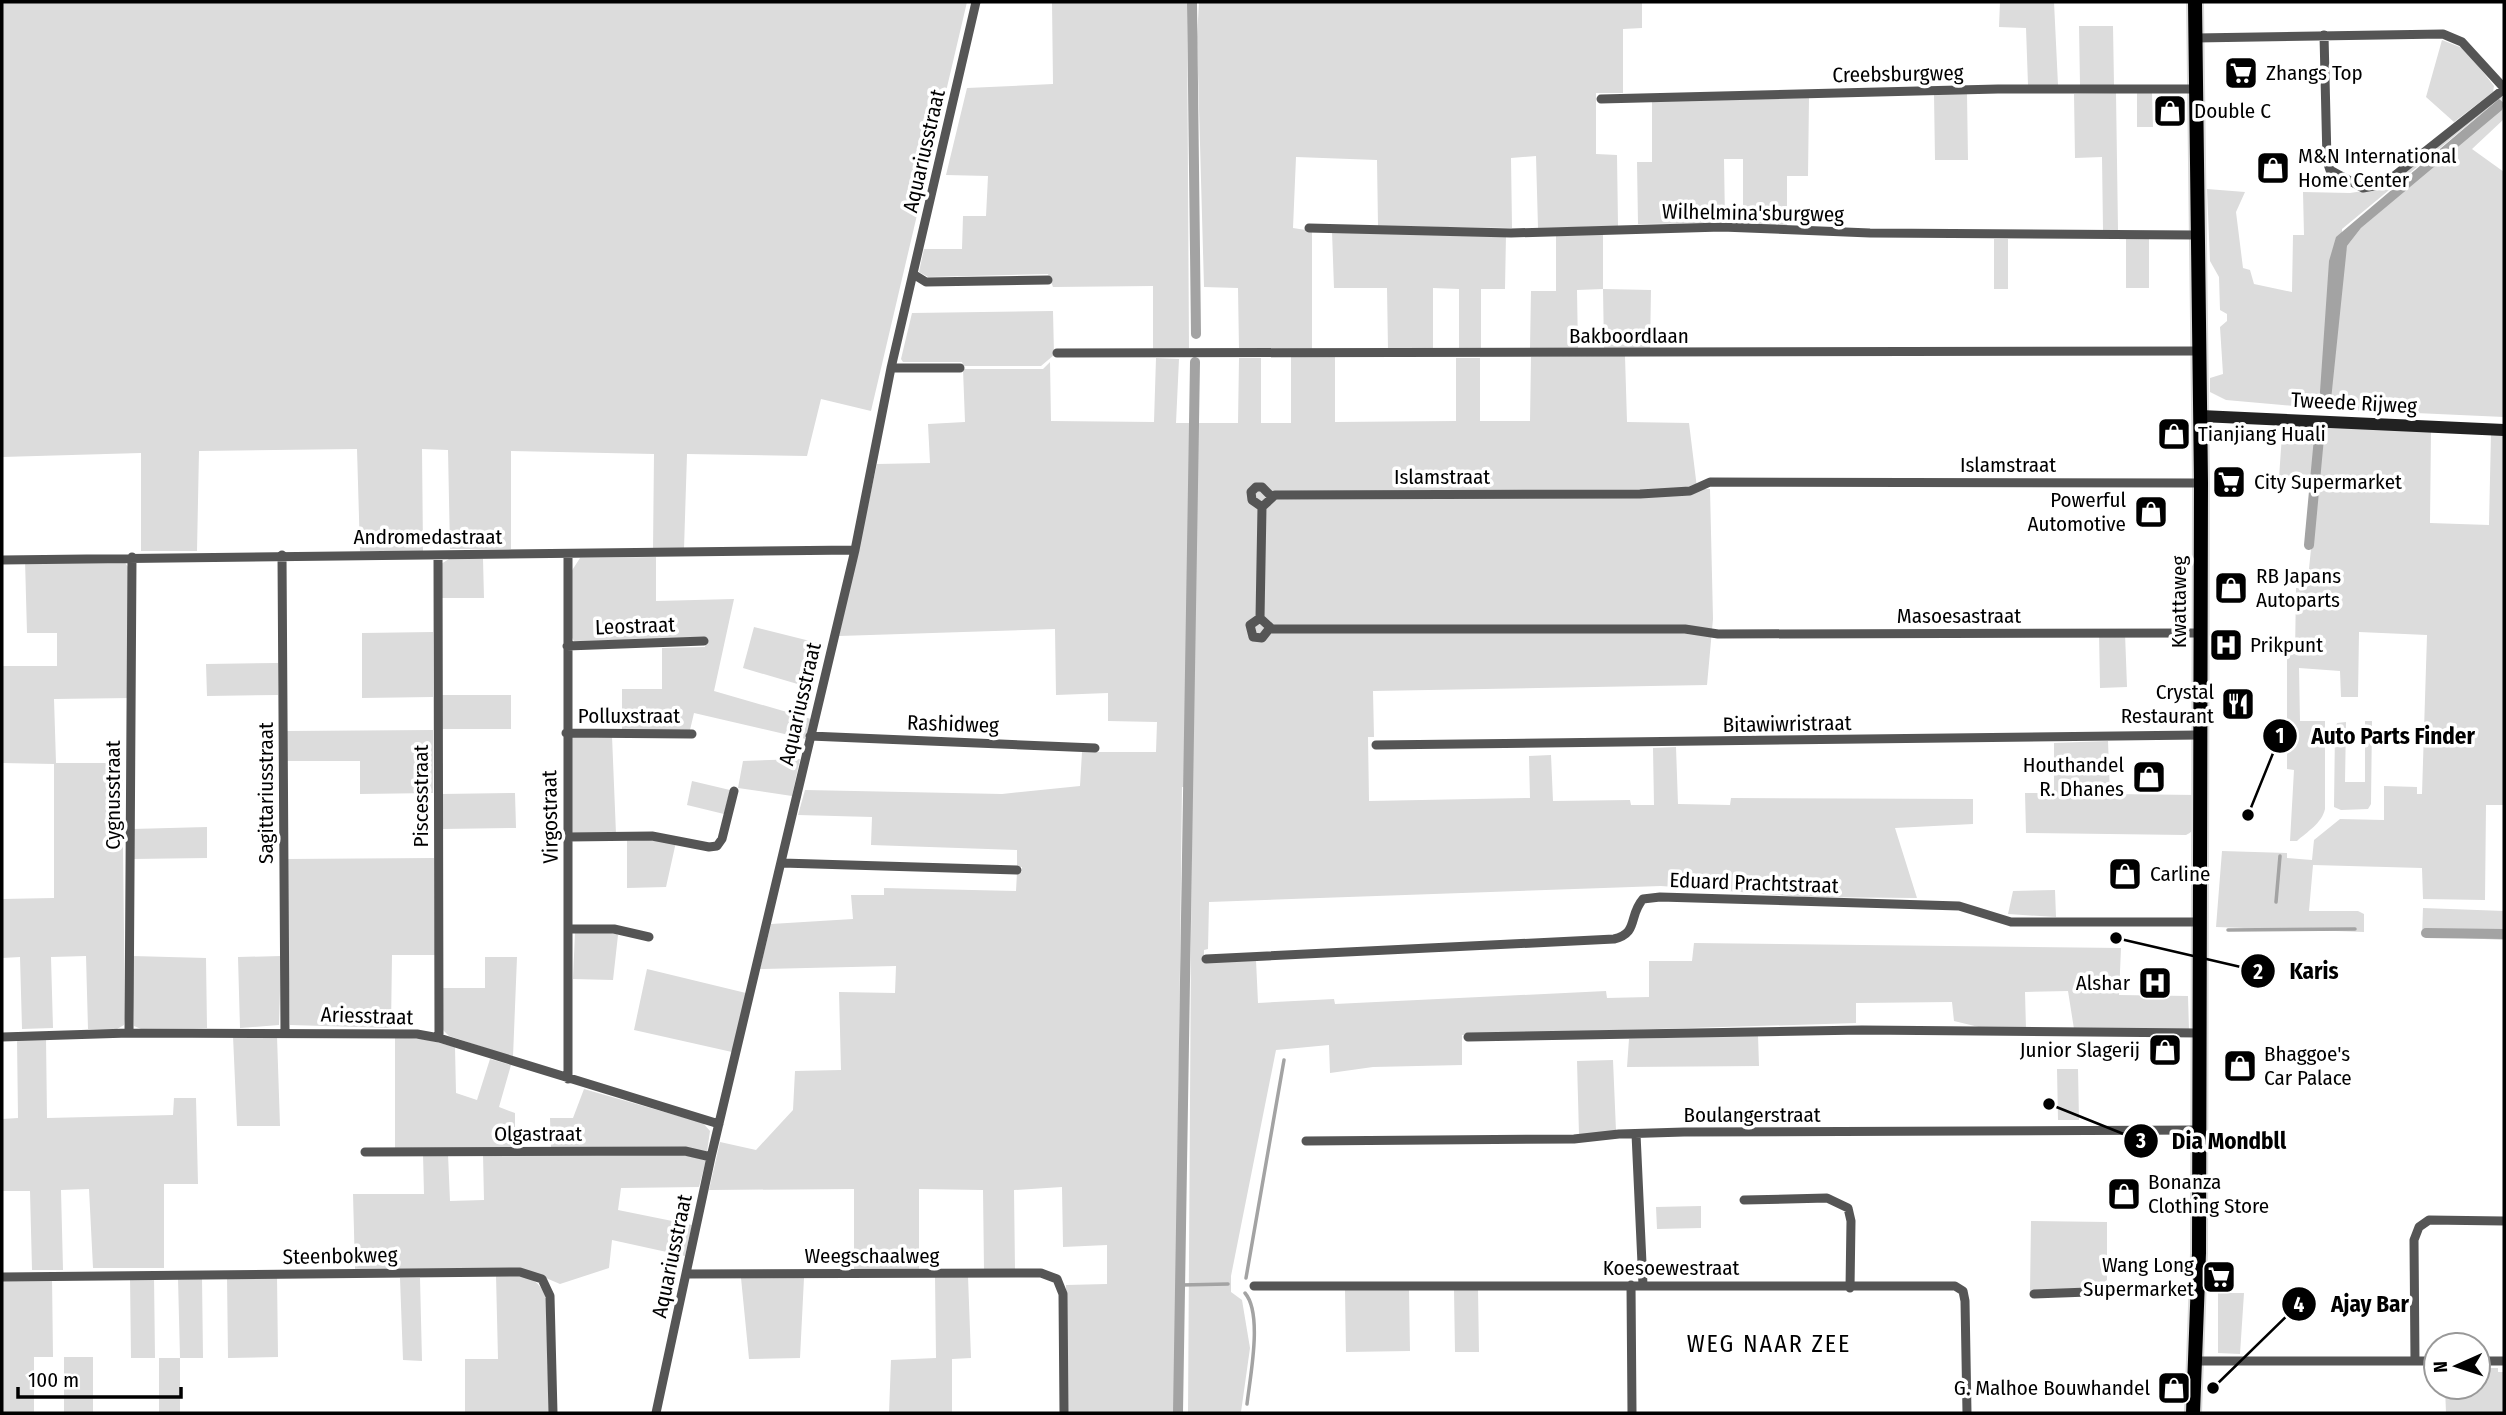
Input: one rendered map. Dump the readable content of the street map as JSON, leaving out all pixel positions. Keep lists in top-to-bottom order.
{
  "streets": {
    "main road": ["Kwattaweg"],
    "street": [
      "Creebsburgweg",
      "Aquariusstraat",
      "Wilhelmina'sburgweg",
      "Bakboordlaan",
      "Tweede Rijweg",
      "Islamstraat",
      "Andromedastraat",
      "Masoesastraat",
      "Leostraat",
      "Polluxstraat",
      "Rashidweg",
      "Bitawiwristraat",
      "Sagittariusstraat",
      "Cygnusstraat",
      "Piscesstraat",
      "Virgostraat",
      "Eduard Prachtstraat",
      "Ariesstraat",
      "Boulangerstraat",
      "Olgastraat",
      "Steenbokweg",
      "Weegschaalweg",
      "Koesoewestraat"
    ]
  },
  "crossings": [
    ["Creebsburgweg", "Kwattaweg"],
    ["Aquariusstraat", "Andromedastraat"],
    ["Aquariusstraat", "Rashidweg"],
    ["Aquariusstraat", "Ariesstraat"],
    ["Aquariusstraat", "Olgastraat"],
    ["Aquariusstraat", "Weegschaalweg"],
    ["Wilhelmina'sburgweg", "Kwattaweg"],
    ["Bakboordlaan", "Kwattaweg"],
    ["Tweede Rijweg", "Kwattaweg"],
    ["Islamstraat", "Kwattaweg"],
    ["Andromedastraat", "Sagittariusstraat"],
    ["Andromedastraat", "Cygnusstraat"],
    ["Andromedastraat", "Piscesstraat"],
    ["Andromedastraat", "Virgostraat"],
    ["Kwattaweg", "Masoesastraat"],
    ["Kwattaweg", "Bitawiwristraat"],
    ["Kwattaweg", "Eduard Prachtstraat"],
    ["Kwattaweg", "Boulangerstraat"],
    ["Leostraat", "Virgostraat"],
    ["Polluxstraat", "Virgostraat"],
    ["Sagittariusstraat", "Ariesstraat"],
    ["Cygnusstraat", "Ariesstraat"],
    ["Piscesstraat", "Ariesstraat"],
    ["Virgostraat", "Ariesstraat"]
  ],
  "districts": ["WEG NAAR ZEE"],
  "places": {
    "supermarket": ["Zhangs Top", "City Supermarket", "Wang Long Supermarket"],
    "shop": [
      "Double C",
      "M&N International Home Center",
      "Tianjiang Huali",
      "Powerful Automotive",
      "RB Japans Autoparts",
      "Houthandel R. Dhanes",
      "Carline",
      "Junior Slagerij",
      "Bhaggoe's Car Palace",
      "Bonanza Clothing Store",
      "G. Malhoe Bouwhandel"
    ],
    "hospital": ["Prikpunt", "Alshar"],
    "restaurant": ["Crystal Restaurant"],
    "other": [
      "Auto Parts Finder",
      "Karis",
      "Dia Mondbll",
      "Ajay Bar"
    ]
  },
  "scale_bar": "100 m",
  "north": "left"
}
